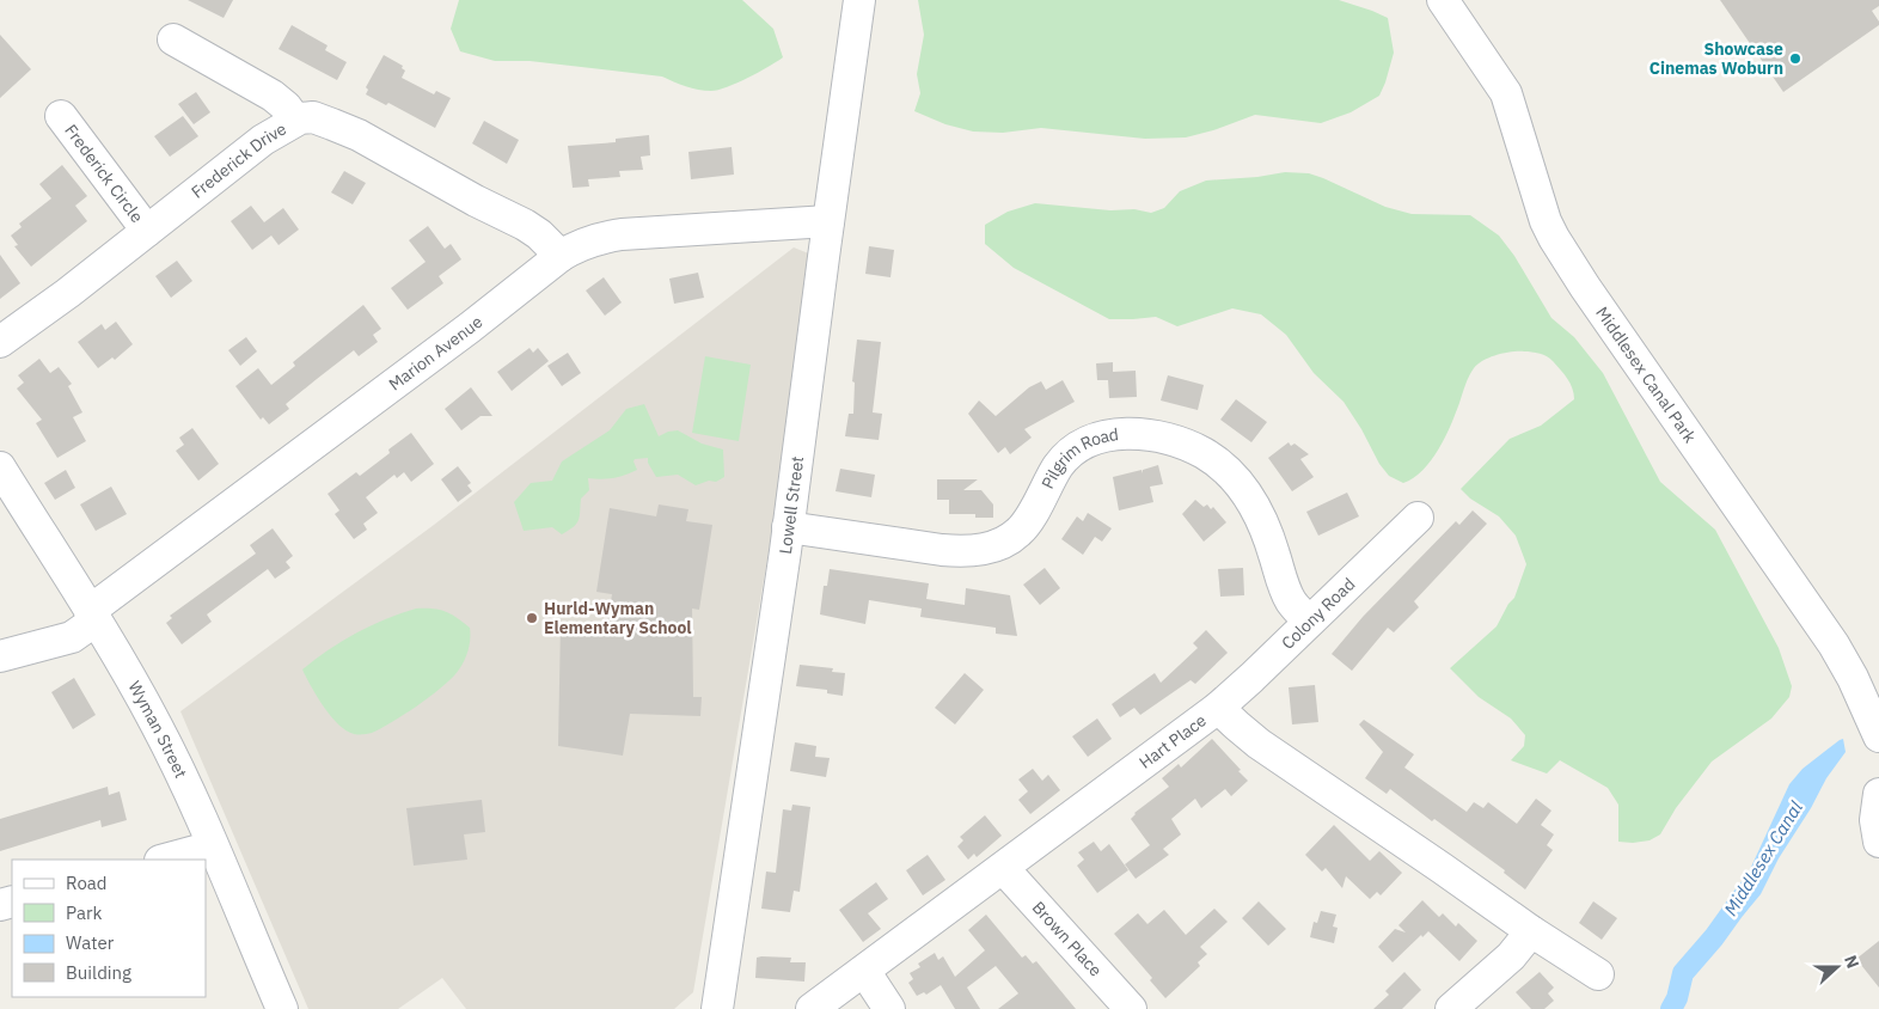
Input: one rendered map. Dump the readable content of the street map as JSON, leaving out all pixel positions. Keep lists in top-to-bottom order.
{
  "streets": {
    "street": [
      "Frederick Drive",
      "Frederick Circle",
      "Marion Avenue",
      "Middlesex Canal Park",
      "Pilgrim Road",
      "Lowell Street",
      "Colony Road",
      "Wyman Street",
      "Hart Place",
      "Brown Place"
    ]
  },
  "crossings": [
    ["Frederick Drive", "Frederick Circle"],
    ["Frederick Drive", "Marion Avenue"],
    ["Marion Avenue", "Lowell Street"],
    ["Marion Avenue", "Wyman Street"],
    ["Pilgrim Road", "Lowell Street"],
    ["Pilgrim Road", "Colony Road"],
    ["Colony Road", "Hart Place"],
    ["Hart Place", "Brown Place"]
  ],
  "water": ["Middlesex Canal"],
  "places": ["Showcase Cinemas Woburn", "Hurld-Wyman Elementary School"],
  "legend": [
    "Road",
    "Park",
    "Water",
    "Building"
  ],
  "north": "right"
}
